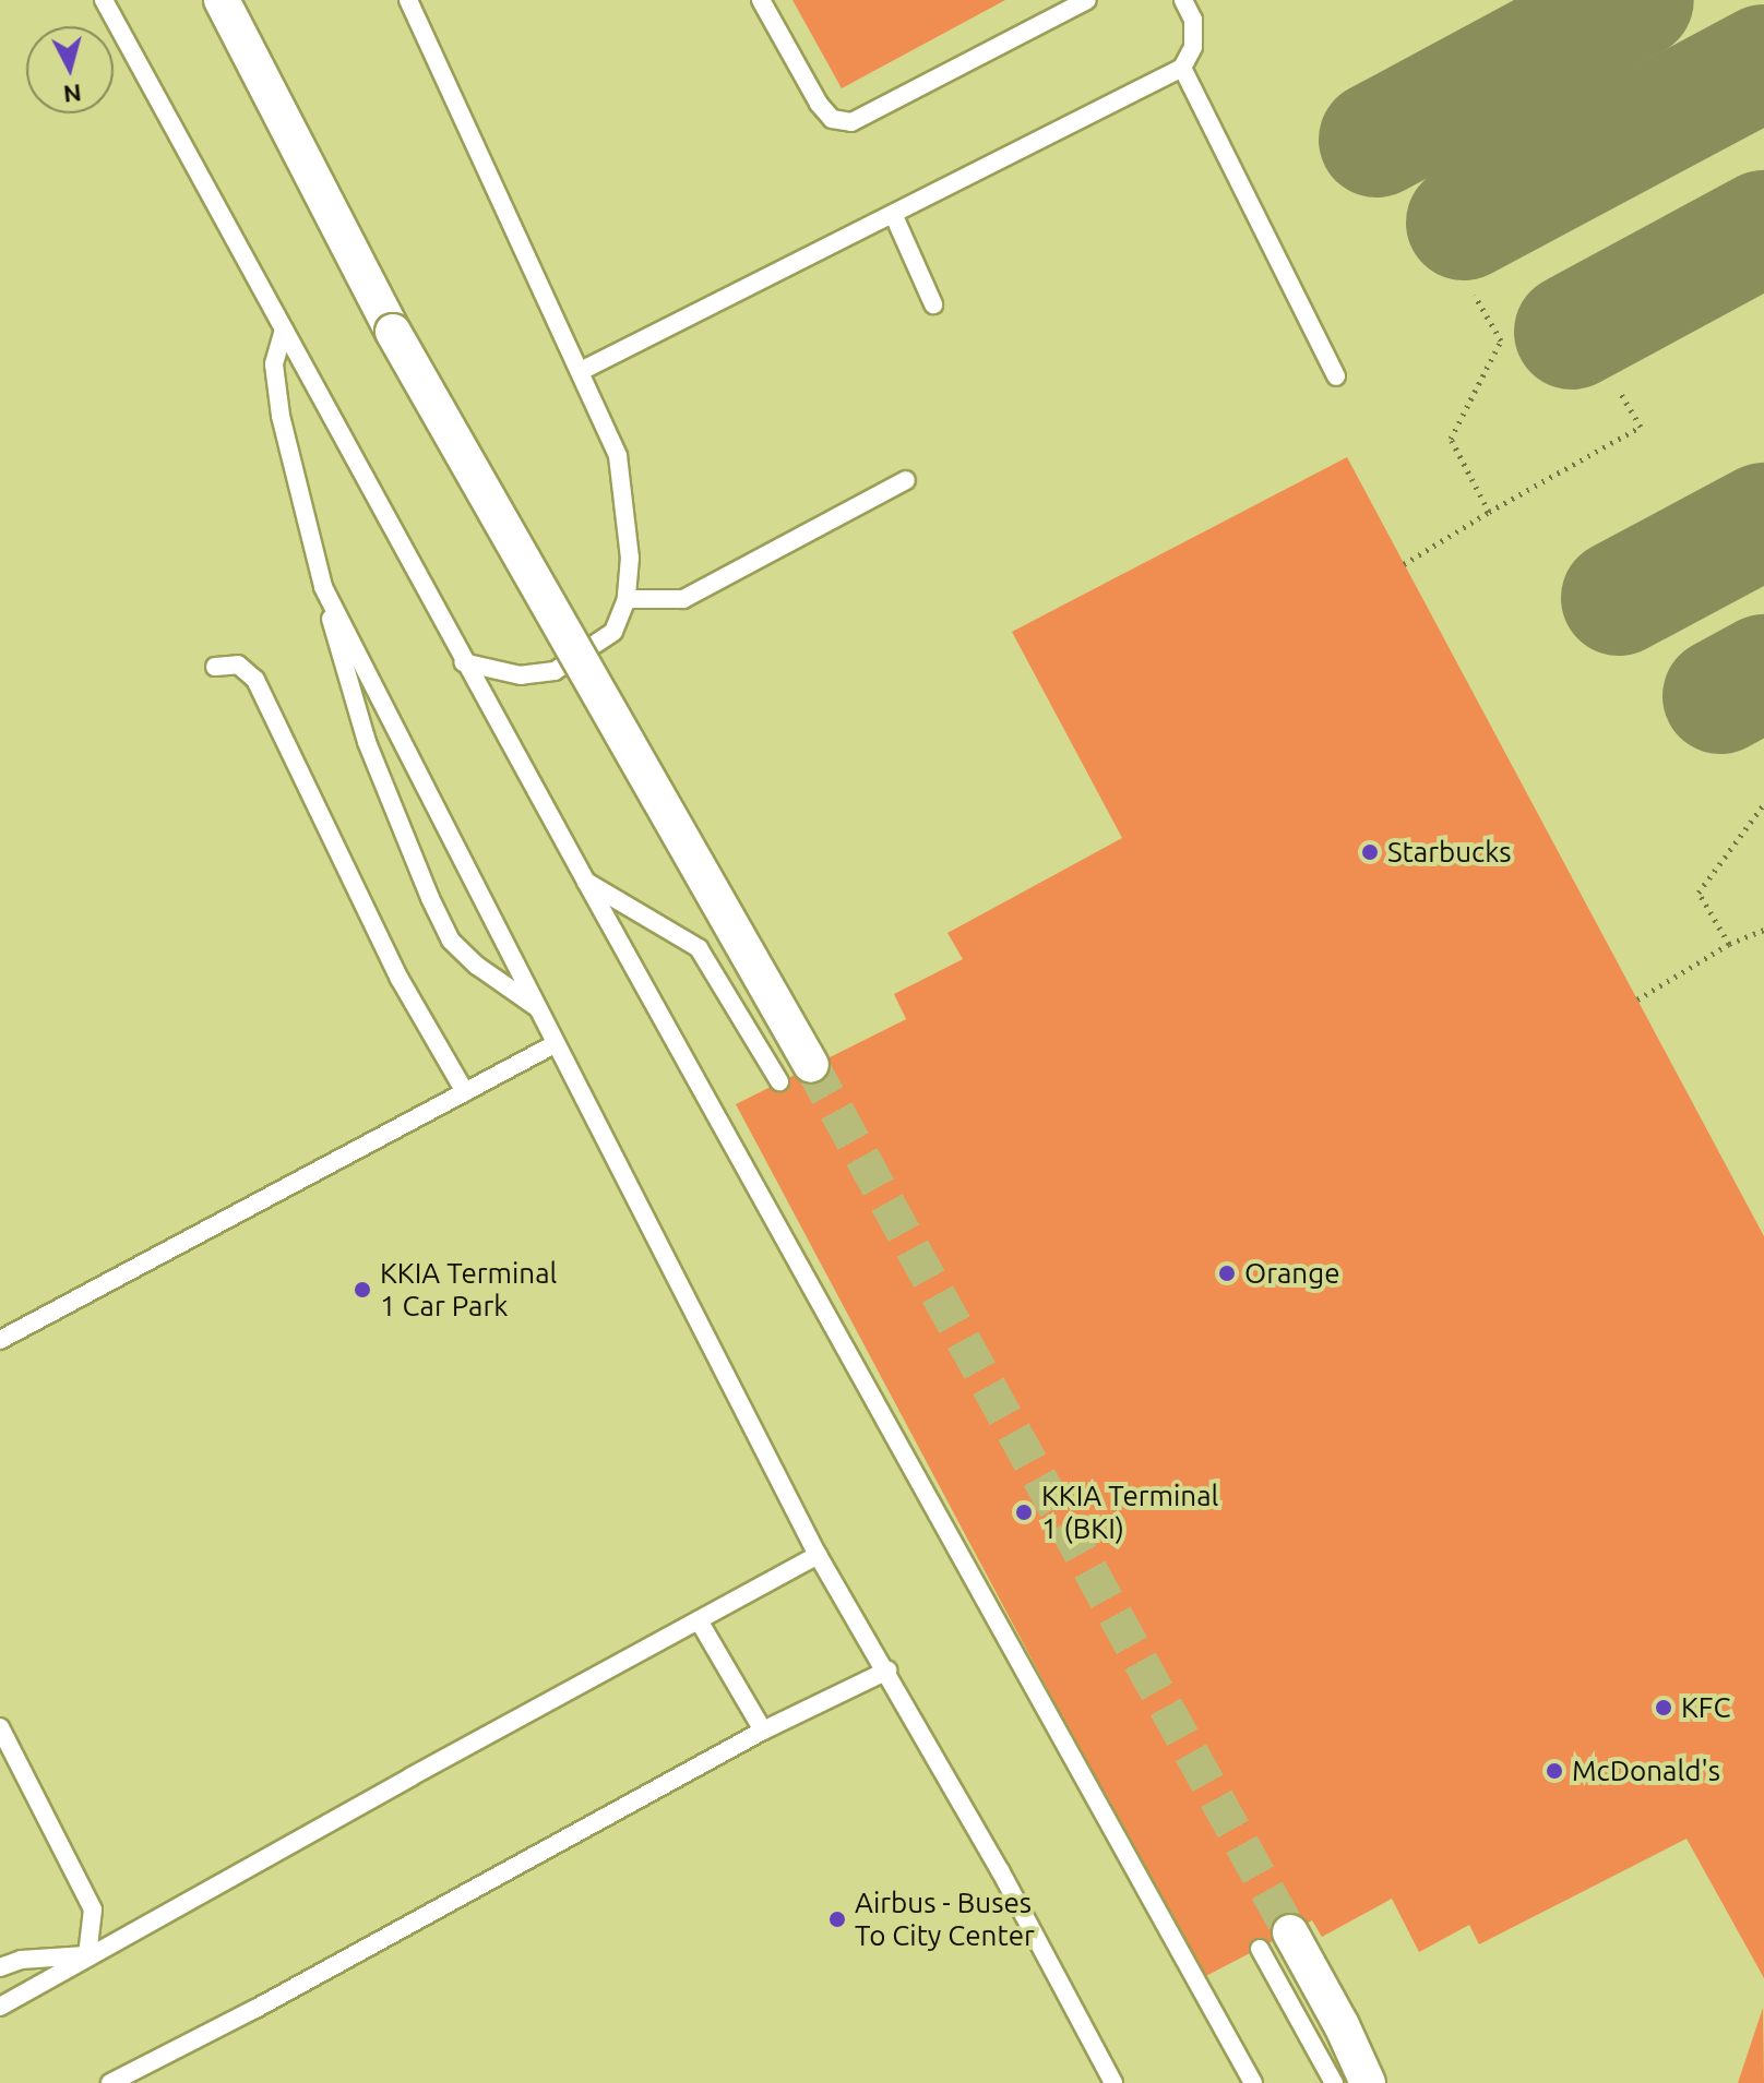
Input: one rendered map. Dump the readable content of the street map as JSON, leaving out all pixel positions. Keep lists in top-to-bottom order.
{
  "places": [
    "Starbucks",
    "Orange",
    "KKIA Terminal 1 Car Park",
    "KKIA Terminal 1 (BKI)",
    "KFC",
    "McDonald's",
    "Airbus - Buses To City Center"
  ],
  "north": "bottom"
}
